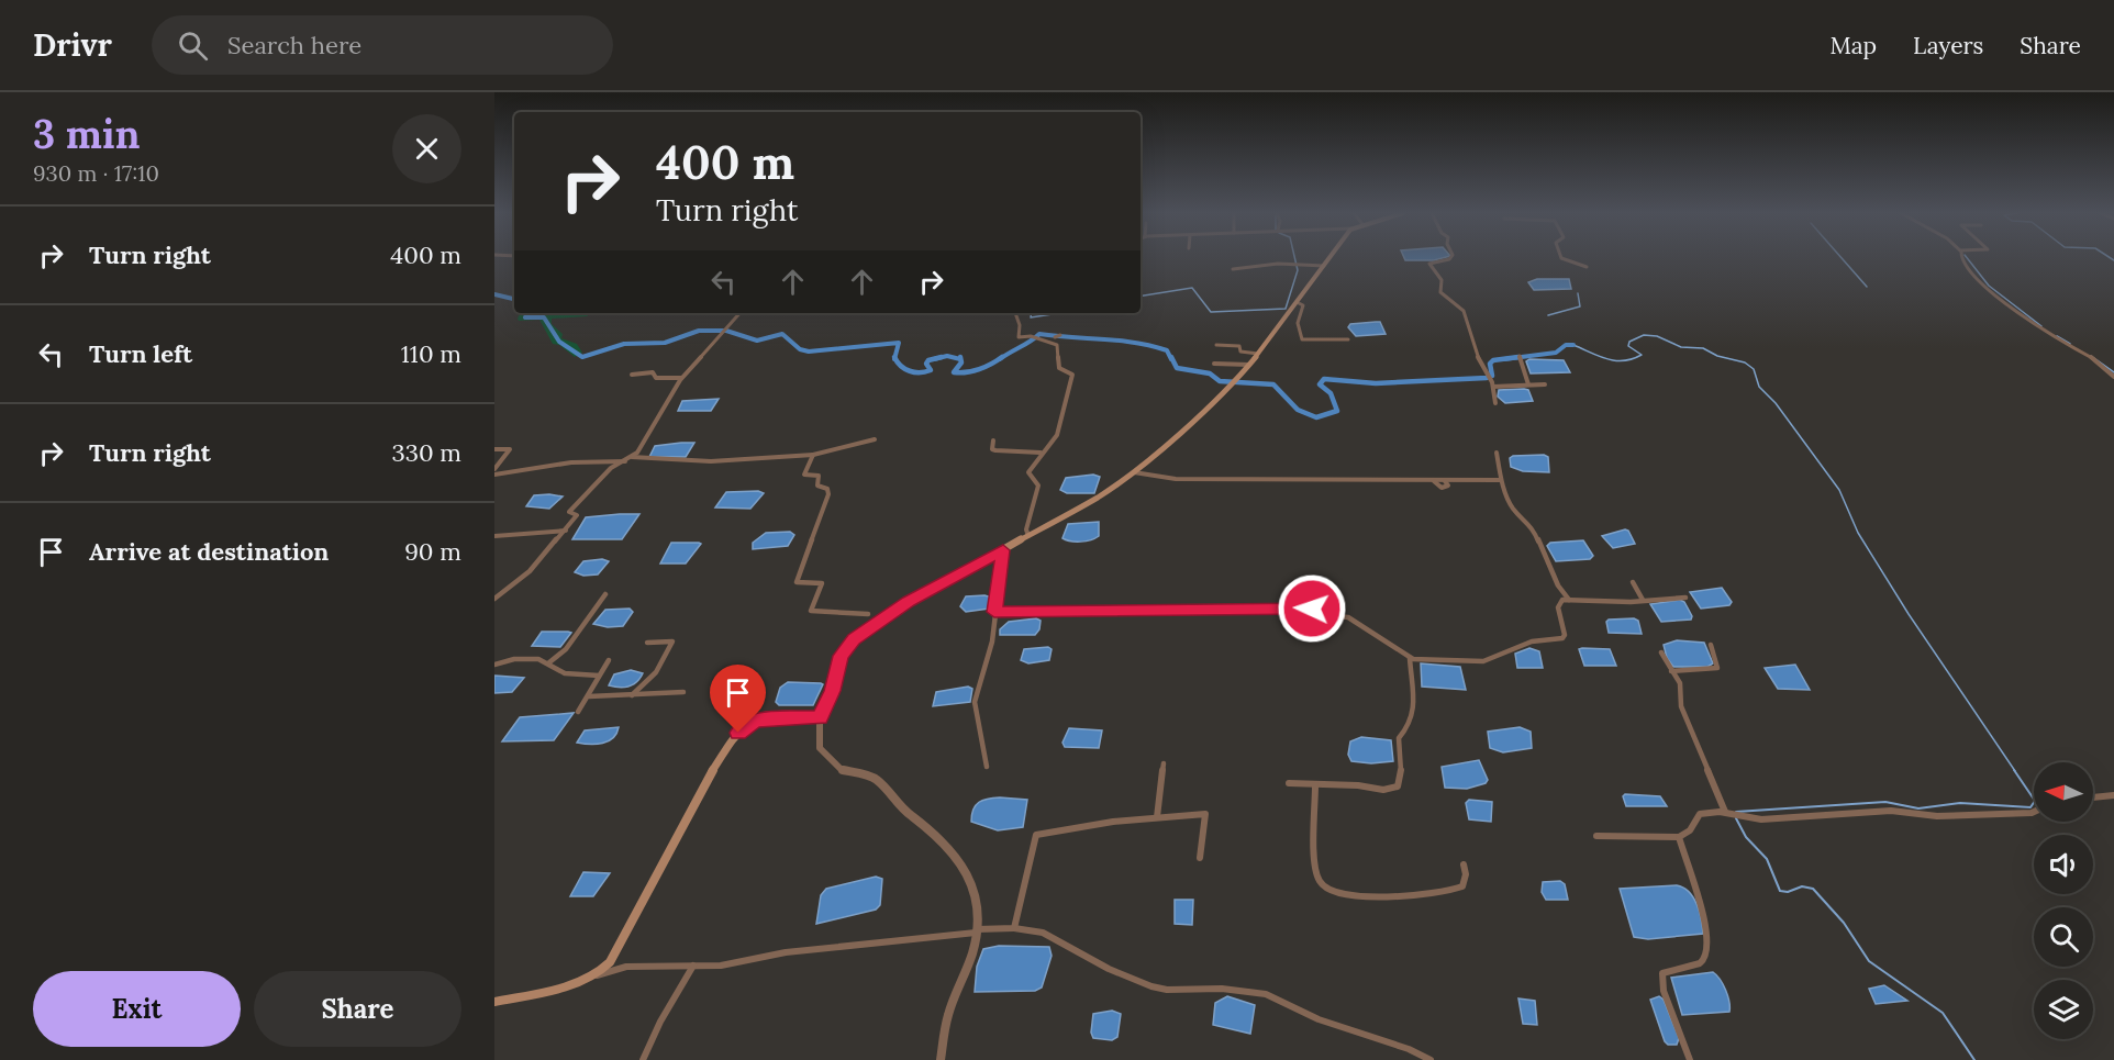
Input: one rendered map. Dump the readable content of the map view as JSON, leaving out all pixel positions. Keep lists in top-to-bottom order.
{
  "north": "left",
  "page": {
    "header": "Drivr",
    "search": "Search here",
    "nav": ["Map", "Layers", "Share"],
    "heading": ["3 min", "930 m · 17:10"],
    "turn": ["400 m", "Turn right"],
    "list": [
      {
        "name": "Turn right",
        "value": "400 m"
      },
      {
        "name": "Turn left",
        "value": "110 m"
      },
      {
        "name": "Turn right",
        "value": "330 m"
      },
      {
        "name": "Arrive at destination",
        "value": "90 m"
      }
    ],
    "buttons": ["Exit", "Share"]
  }
}
